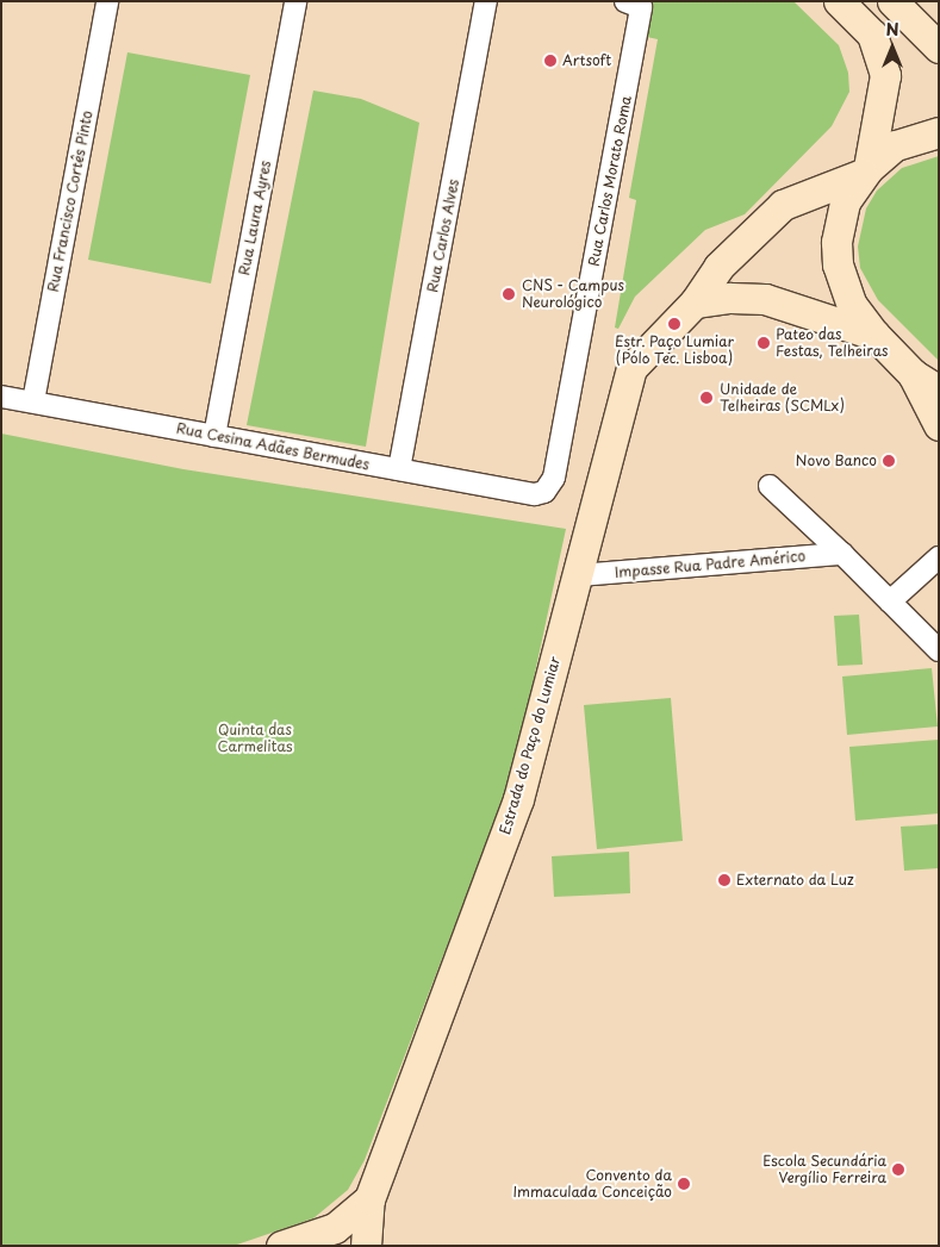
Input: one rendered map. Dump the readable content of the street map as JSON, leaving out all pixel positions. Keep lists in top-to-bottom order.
{
  "streets": {
    "street": [
      "Rua Carlos Morato Roma",
      "Rua Francisco Cortês Pinto",
      "Rua Laura Ayres",
      "Rua Carlos Alves",
      "Rua Cesina Adães Bermudes",
      "Impasse Rua Padre Américo",
      "Estrada do Paço do Lumiar"
    ]
  },
  "crossings": [
    ["Rua Carlos Morato Roma", "Rua Cesina Adães Bermudes"],
    ["Rua Francisco Cortês Pinto", "Rua Cesina Adães Bermudes"],
    ["Rua Laura Ayres", "Rua Cesina Adães Bermudes"],
    ["Rua Carlos Alves", "Rua Cesina Adães Bermudes"],
    ["Impasse Rua Padre Américo", "Estrada do Paço do Lumiar"]
  ],
  "parks": ["Quinta das Carmelitas"],
  "places": [
    "Artsoft",
    "CNS - Campus Neurológico",
    "Estr. Paço Lumiar (Pólo Tec. Lisboa)",
    "Pateo das Festas, Telheiras",
    "Unidade de Telheiras (SCMLx)",
    "Novo Banco",
    "Externato da Luz",
    "Escola Secundária Vergílio Ferreira",
    "Convento da Immaculada Conceição"
  ],
  "north": "top"
}
